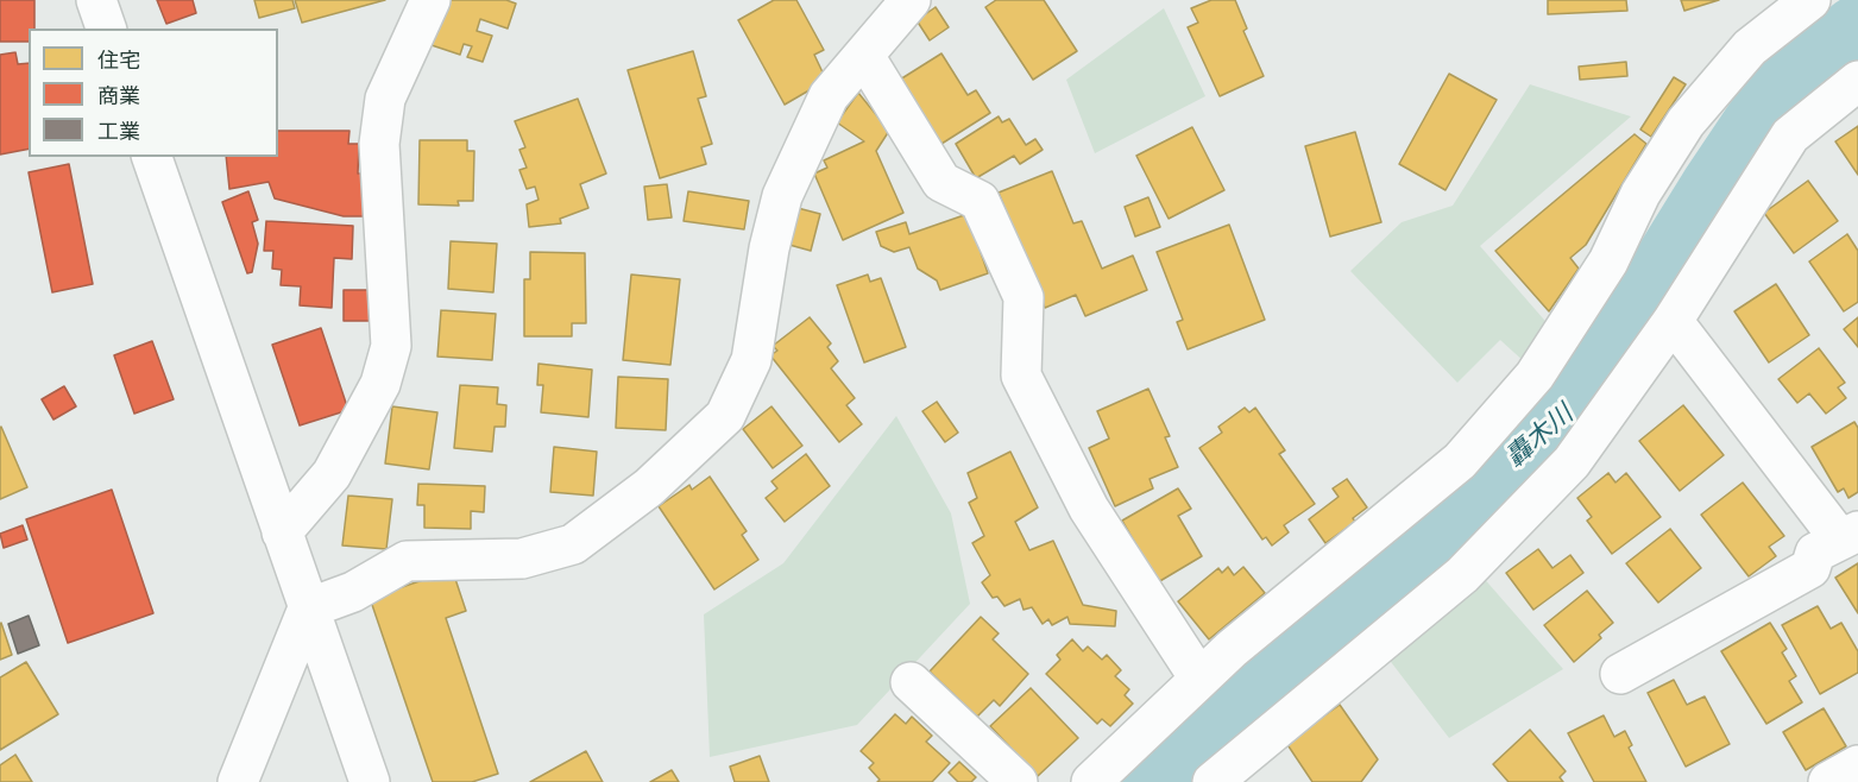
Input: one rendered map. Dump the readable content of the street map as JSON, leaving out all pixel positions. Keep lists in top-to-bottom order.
{
  "water": ["轟木川"],
  "legend": ["住宅", "商業", "工業"]
}
